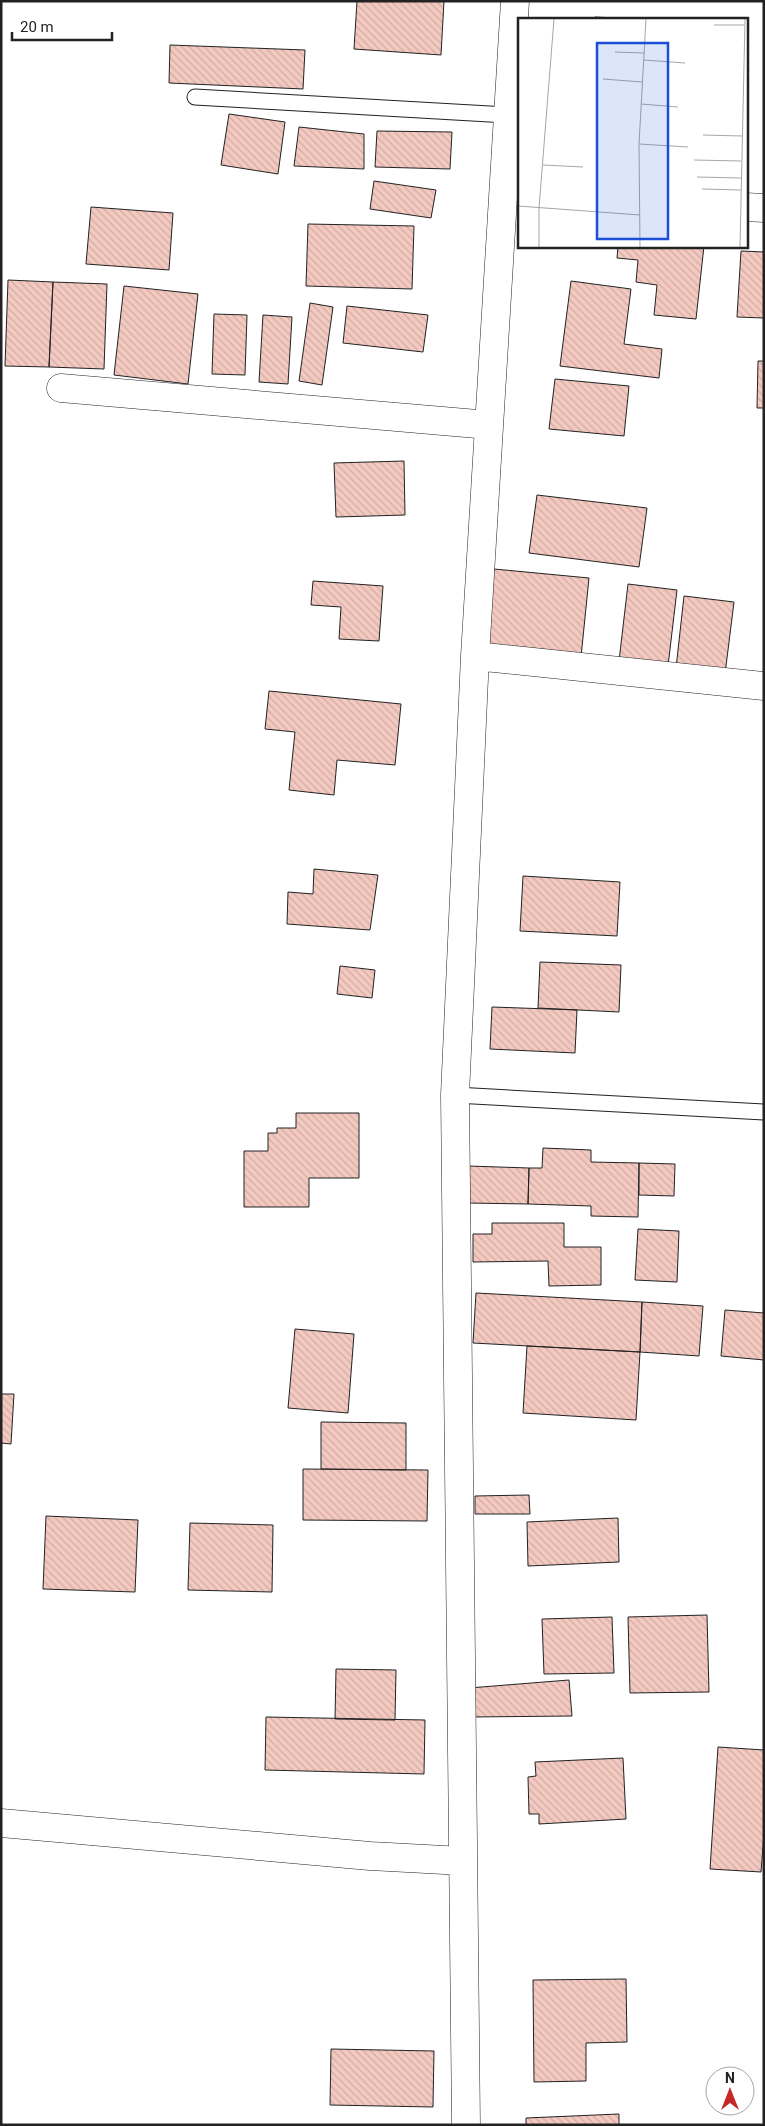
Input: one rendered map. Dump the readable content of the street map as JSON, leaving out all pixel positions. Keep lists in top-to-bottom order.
{
  "scale_bar": "20 m",
  "north": "top"
}
